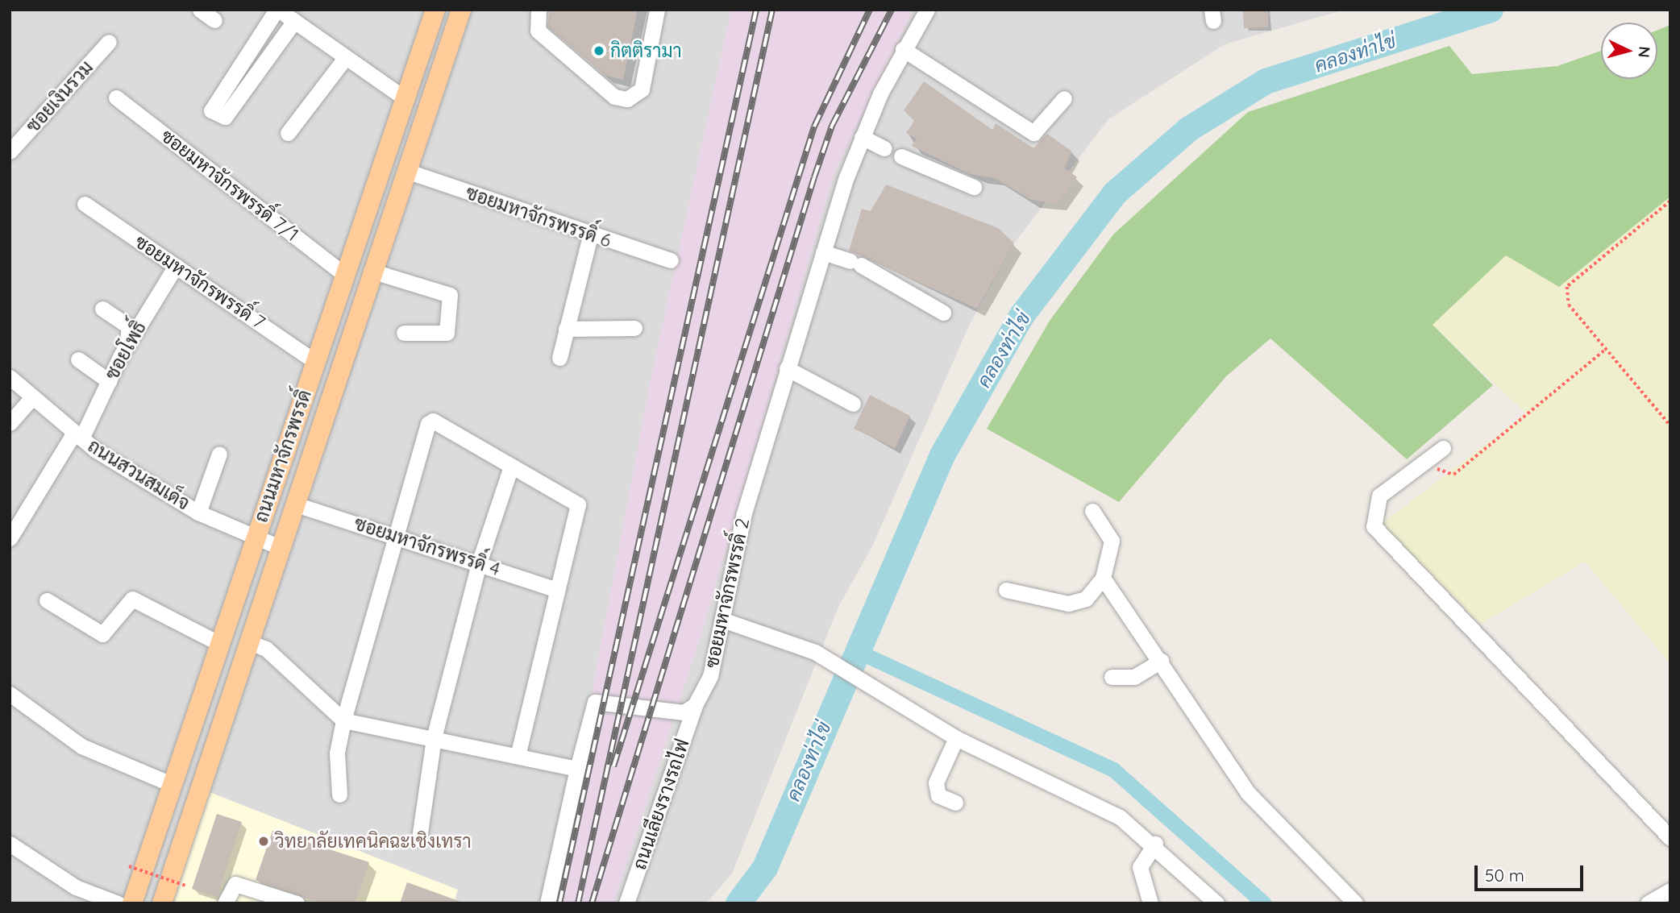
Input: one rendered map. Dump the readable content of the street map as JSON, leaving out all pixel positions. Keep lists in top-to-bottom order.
{
  "streets": {
    "main road": ["ถนนมหาจักรพรรดิ์"],
    "street": [
      "ซอยเงินรวม",
      "ซอยมหาจักรพรรดิ์ 7/1",
      "ซอยมหาจักรพรรดิ์ 6",
      "ซอยมหาจักรพรรดิ์ 7",
      "ซอยโพธิ์",
      "ถนนสวนสมเด็จ",
      "ซอยมหาจักรพรรดิ์ 4",
      "ซอยมหาจักรพรรดิ์ 2",
      "ถนนเลียงรางรถไฟ"
    ]
  },
  "crossings": [
    ["ซอยมหาจักรพรรดิ์ 7/1", "ถนนมหาจักรพรรดิ์"],
    ["ซอยมหาจักรพรรดิ์ 6", "ถนนมหาจักรพรรดิ์"],
    ["ซอยมหาจักรพรรดิ์ 7", "ซอยโพธิ์"],
    ["ซอยมหาจักรพรรดิ์ 7", "ถนนมหาจักรพรรดิ์"],
    ["ซอยโพธิ์", "ถนนสวนสมเด็จ"],
    ["ถนนมหาจักรพรรดิ์", "ถนนสวนสมเด็จ"],
    ["ถนนมหาจักรพรรดิ์", "ซอยมหาจักรพรรดิ์ 4"],
    ["ซอยมหาจักรพรรดิ์ 2", "ถนนเลียงรางรถไฟ"]
  ],
  "water": ["คลองท่าไข่"],
  "places": ["กิตติรามา", "วิทยาลัยเทคนิคฉะเชิงเทรา"],
  "scale_bar": "50 m",
  "north": "right"
}
